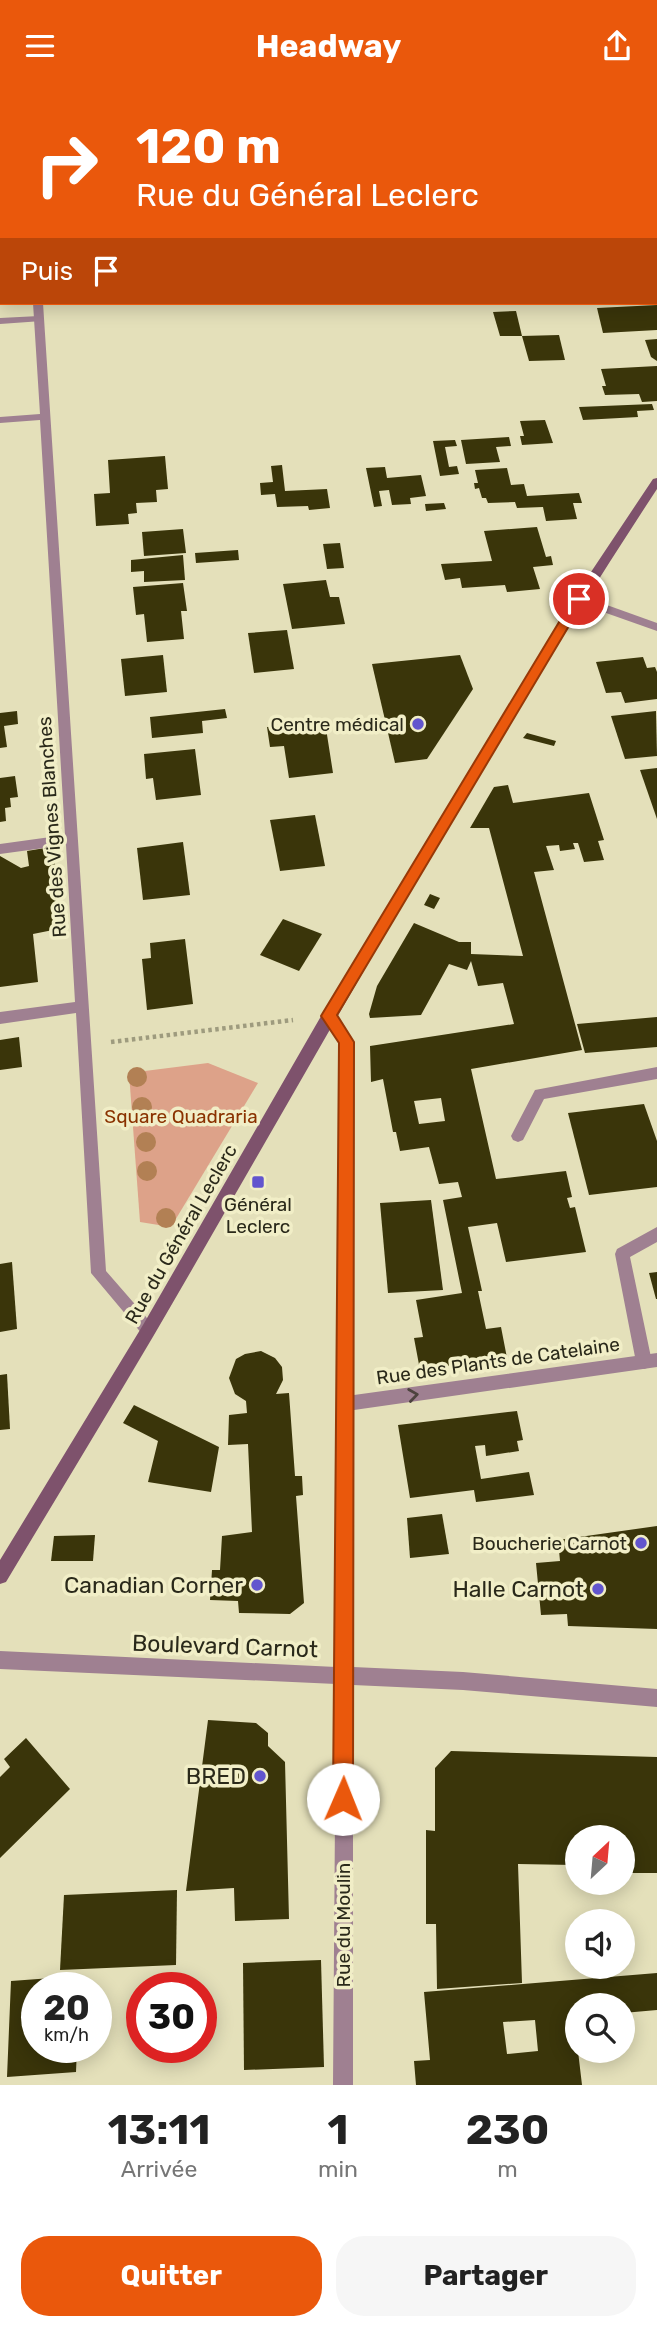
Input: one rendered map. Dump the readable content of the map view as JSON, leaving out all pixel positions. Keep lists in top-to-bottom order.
{
  "streets": {
    "street": [
      "Rue des Vignes Blanches",
      "Rue du Général Leclerc",
      "Rue des Plants de Catelaine",
      "Boulevard Carnot",
      "Rue du Moulin"
    ]
  },
  "crossings": [
    ["Rue des Vignes Blanches", "Rue du Général Leclerc"],
    ["Rue du Général Leclerc", "Rue du Moulin"],
    ["Rue des Plants de Catelaine", "Rue du Moulin"],
    ["Boulevard Carnot", "Rue du Moulin"]
  ],
  "one_way": ["Rue des Plants de Catelaine"],
  "parks": ["Square Quadraria"],
  "places": {
    "other": [
      "Centre médical",
      "Boucherie Carnot",
      "Canadian Corner",
      "Halle Carnot",
      "BRED"
    ],
    "transit": ["Général Leclerc"]
  },
  "north": "top right",
  "page": {
    "header": "Headway",
    "turn": ["120 m", "Rue du Général Leclerc"],
    "then": "Puis",
    "speed": "20 km/h",
    "limit": "30",
    "eta": [
      "13:11",
      "Arrivée",
      "1",
      "min",
      "230",
      "m"
    ],
    "buttons": ["Quitter", "Partager"]
  }
}
